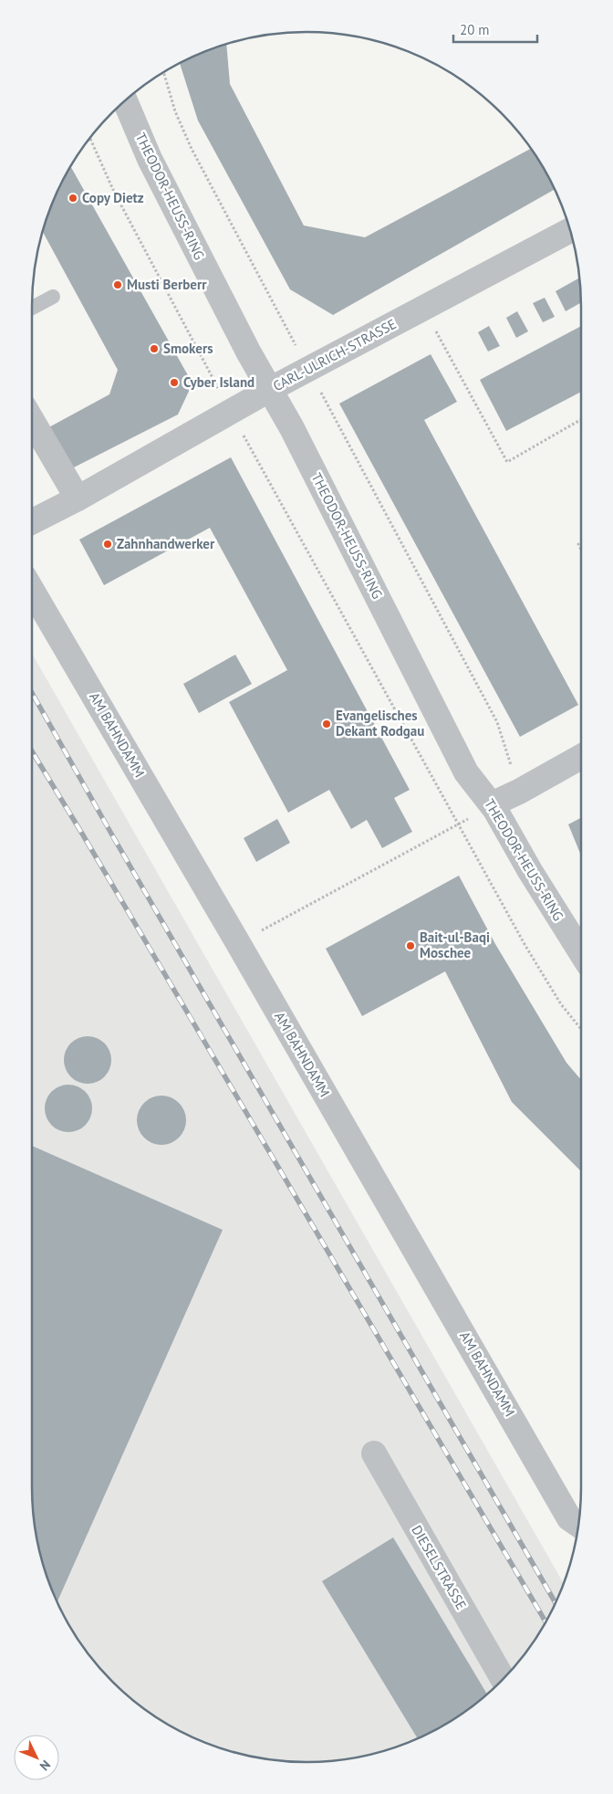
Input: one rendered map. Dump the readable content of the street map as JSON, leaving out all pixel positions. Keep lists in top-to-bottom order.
{
  "streets": {
    "street": [
      "THEODOR-HEUSS-RING",
      "CARL-ULRICH-STRASSE",
      "AM BAHNDAMM",
      "DIESELSTRASSE"
    ]
  },
  "crossings": [
    ["THEODOR-HEUSS-RING", "CARL-ULRICH-STRASSE"]
  ],
  "places": [
    "Copy Dietz",
    "Musti Berberr",
    "Smokers",
    "Cyber Island",
    "Zahnhandwerker",
    "Evangelisches Dekant Rodgau",
    "Bait-ul-Baqi Moschee"
  ],
  "scale_bar": "20 m",
  "north": "bottom right"
}
